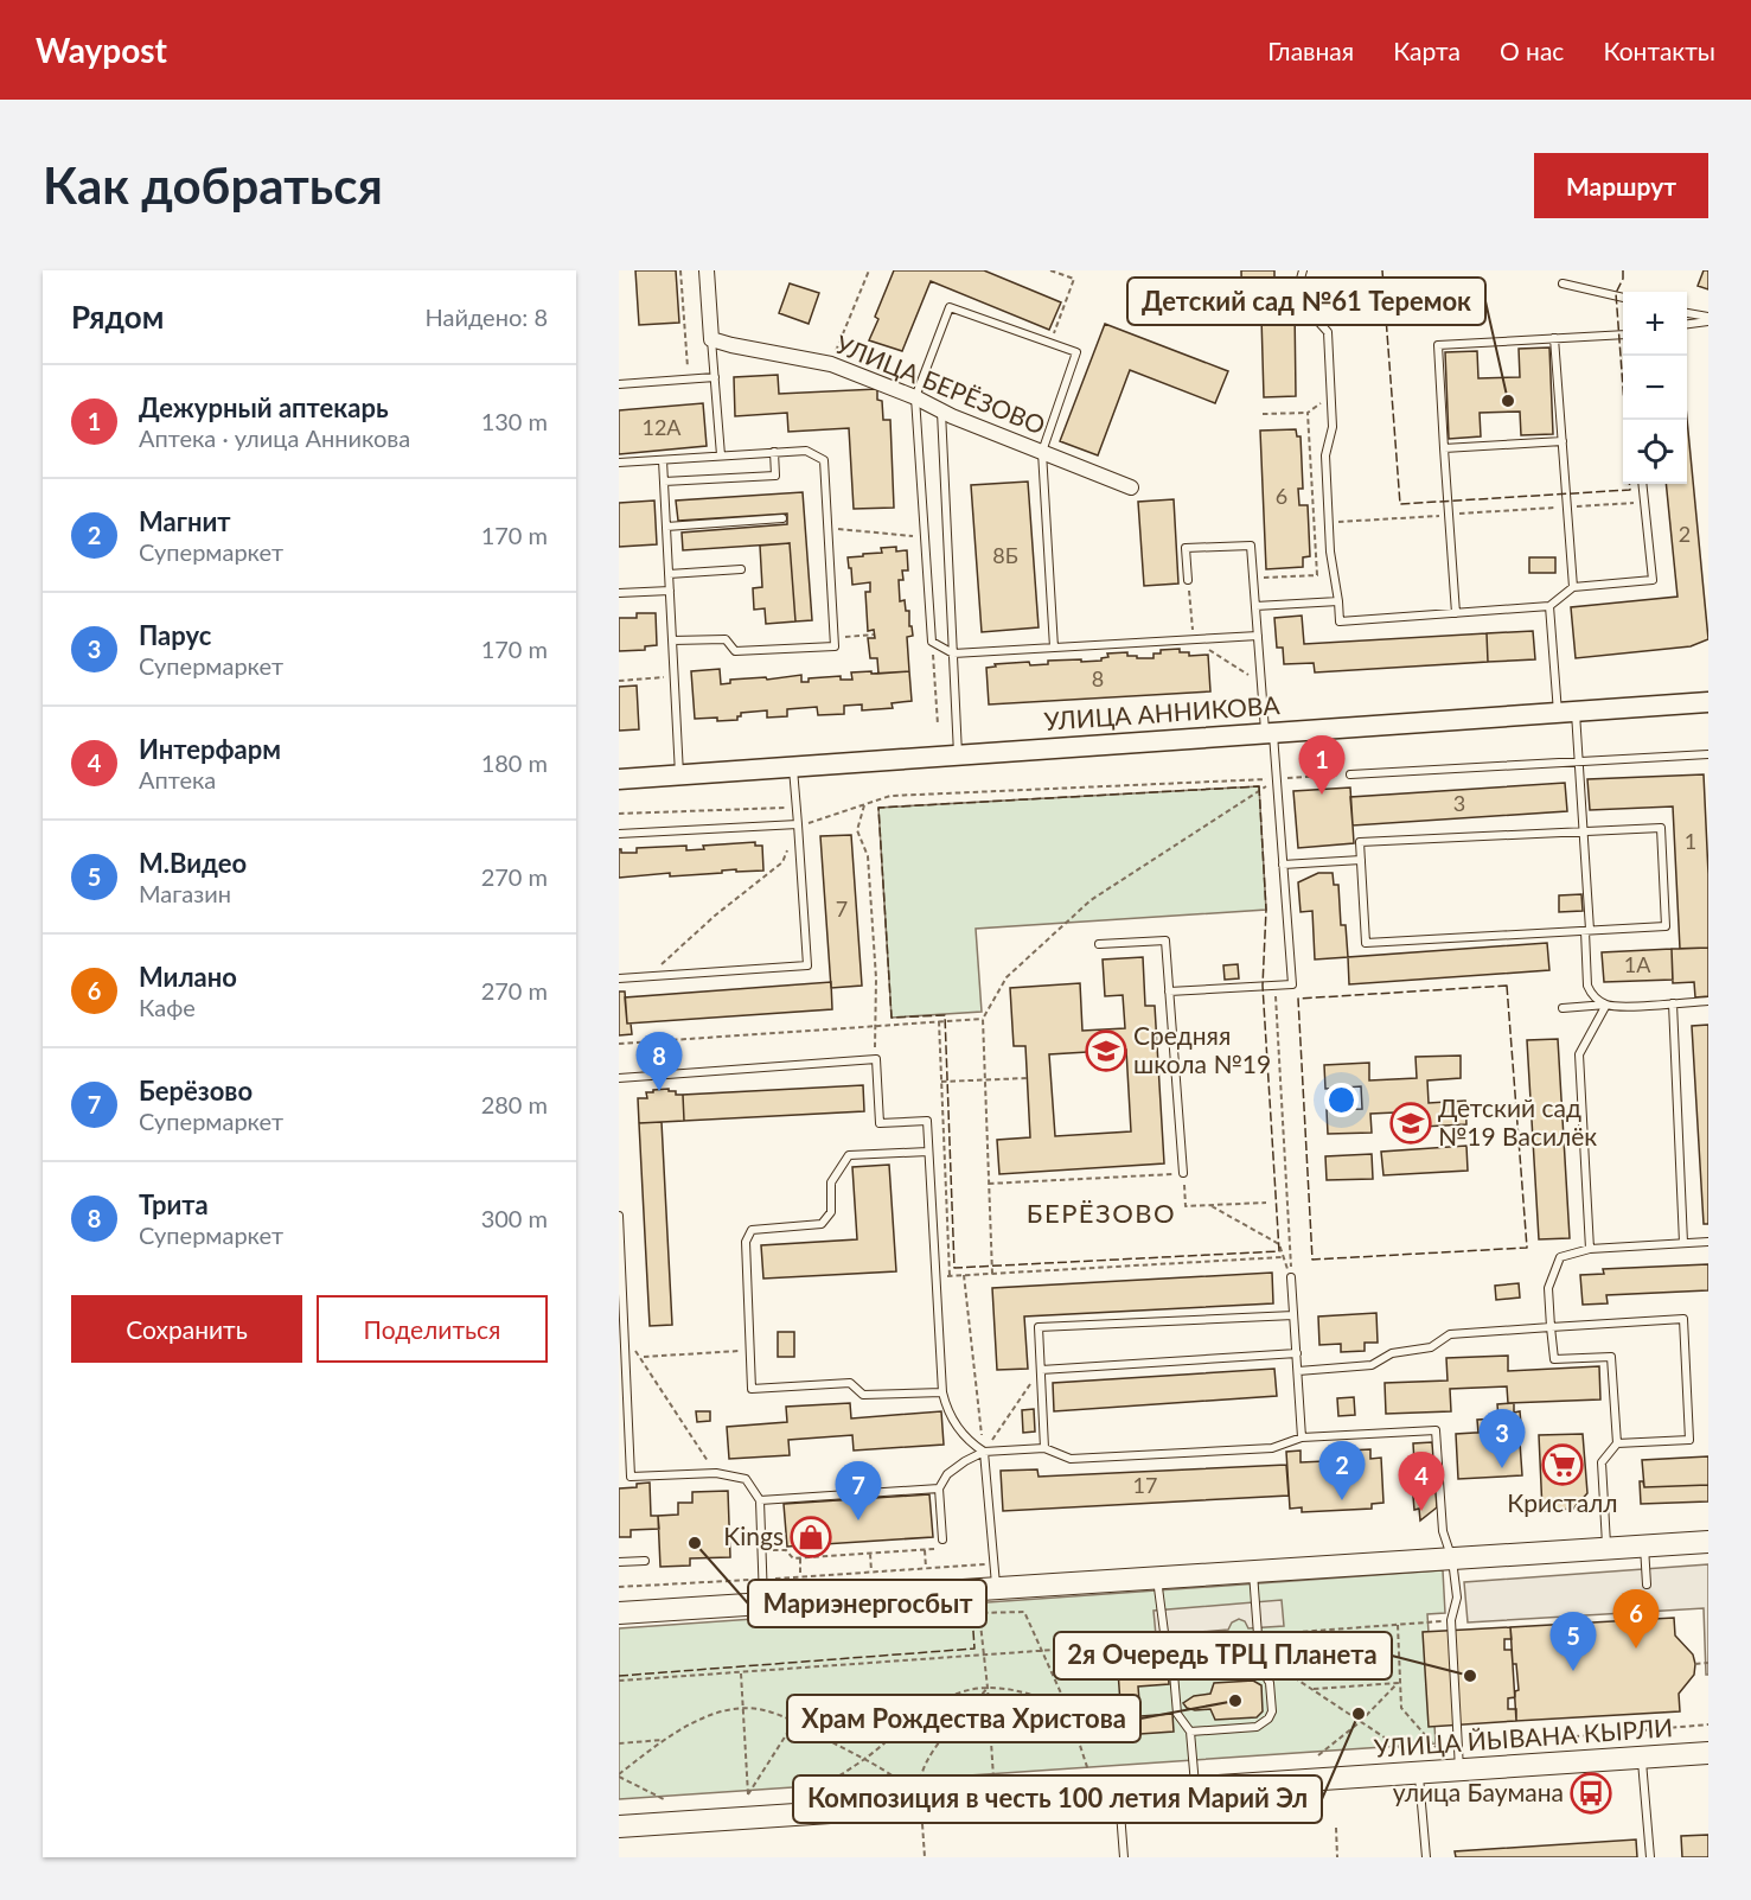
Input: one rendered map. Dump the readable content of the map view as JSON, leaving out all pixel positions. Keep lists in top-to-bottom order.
{
  "streets": {
    "main road": ["УЛИЦА ЙЫВАНА КЫРЛИ"],
    "street": ["УЛИЦА БЕРЁЗОВО", "УЛИЦА АННИКОВА"]
  },
  "districts": ["БЕРЁЗОВО"],
  "places": {
    "other": [
      "Детский сад №61 Теремок",
      "Мариэнергосбыт",
      "2я Очередь ТРЦ Планета",
      "Храм Рождества Христова",
      "Композиция в честь 100 летия Марий Эл"
    ],
    "school or university": ["Средняя школа №19", "Детский сад №19 Василёк"],
    "supermarket": ["Кристалл"],
    "shop": ["Kings"],
    "bus stop": ["улица Баумана"]
  },
  "house_numbers": [
    "12А",
    "6",
    "2",
    "8Б",
    "8",
    "3",
    "1",
    "7",
    "1А",
    "17"
  ],
  "page": {
    "header": "Waypost",
    "nav": [
      "Главная",
      "Карта",
      "О нас",
      "Контакты"
    ],
    "buttons": [
      "Маршрут",
      ["Сохранить", "Поделиться"]
    ],
    "title": "Как добраться",
    "heading": ["Рядом", "Найдено: 8"],
    "map_buttons": ["+", "−"],
    "list": [
      {
        "mark": "1",
        "name": "Дежурный аптекарь",
        "note": "Аптека · улица Анникова",
        "value": "130 m"
      },
      {
        "mark": "2",
        "name": "Магнит",
        "note": "Супермаркет",
        "value": "170 m"
      },
      {
        "mark": "3",
        "name": "Парус",
        "note": "Супермаркет",
        "value": "170 m"
      },
      {
        "mark": "4",
        "name": "Интерфарм",
        "note": "Аптека",
        "value": "180 m"
      },
      {
        "mark": "5",
        "name": "М.Видео",
        "note": "Магазин",
        "value": "270 m"
      },
      {
        "mark": "6",
        "name": "Милано",
        "note": "Кафе",
        "value": "270 m"
      },
      {
        "mark": "7",
        "name": "Берёзово",
        "note": "Супермаркет",
        "value": "280 m"
      },
      {
        "mark": "8",
        "name": "Трита",
        "note": "Супермаркет",
        "value": "300 m"
      }
    ],
    "pins": [
      "1",
      "8",
      "3",
      "2",
      "4",
      "7",
      "6",
      "5"
    ]
  }
}
